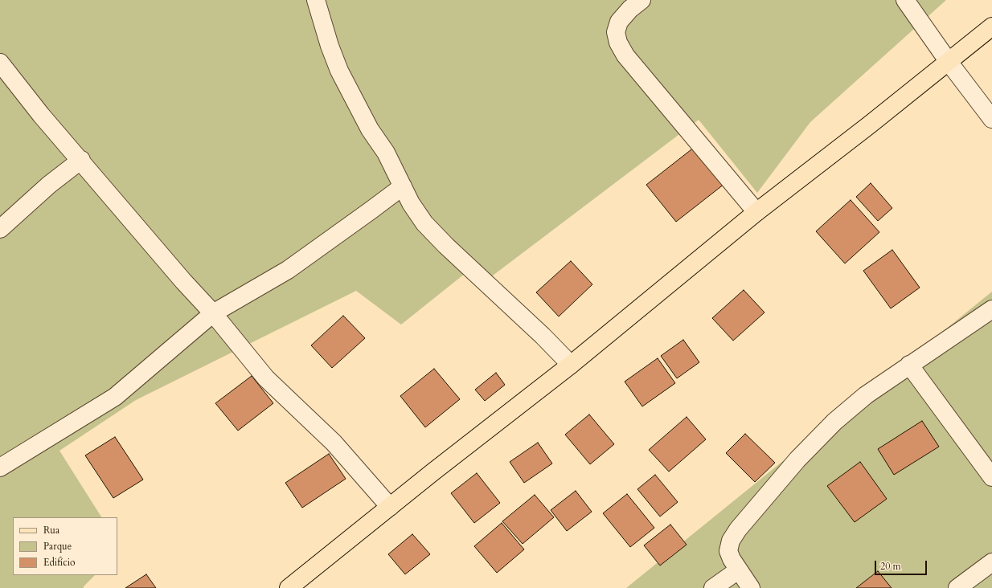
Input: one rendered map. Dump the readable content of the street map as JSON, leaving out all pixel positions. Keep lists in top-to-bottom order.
{
  "legend": ["Rua", "Parque", "Edifício"],
  "scale_bar": "20 m"
}
